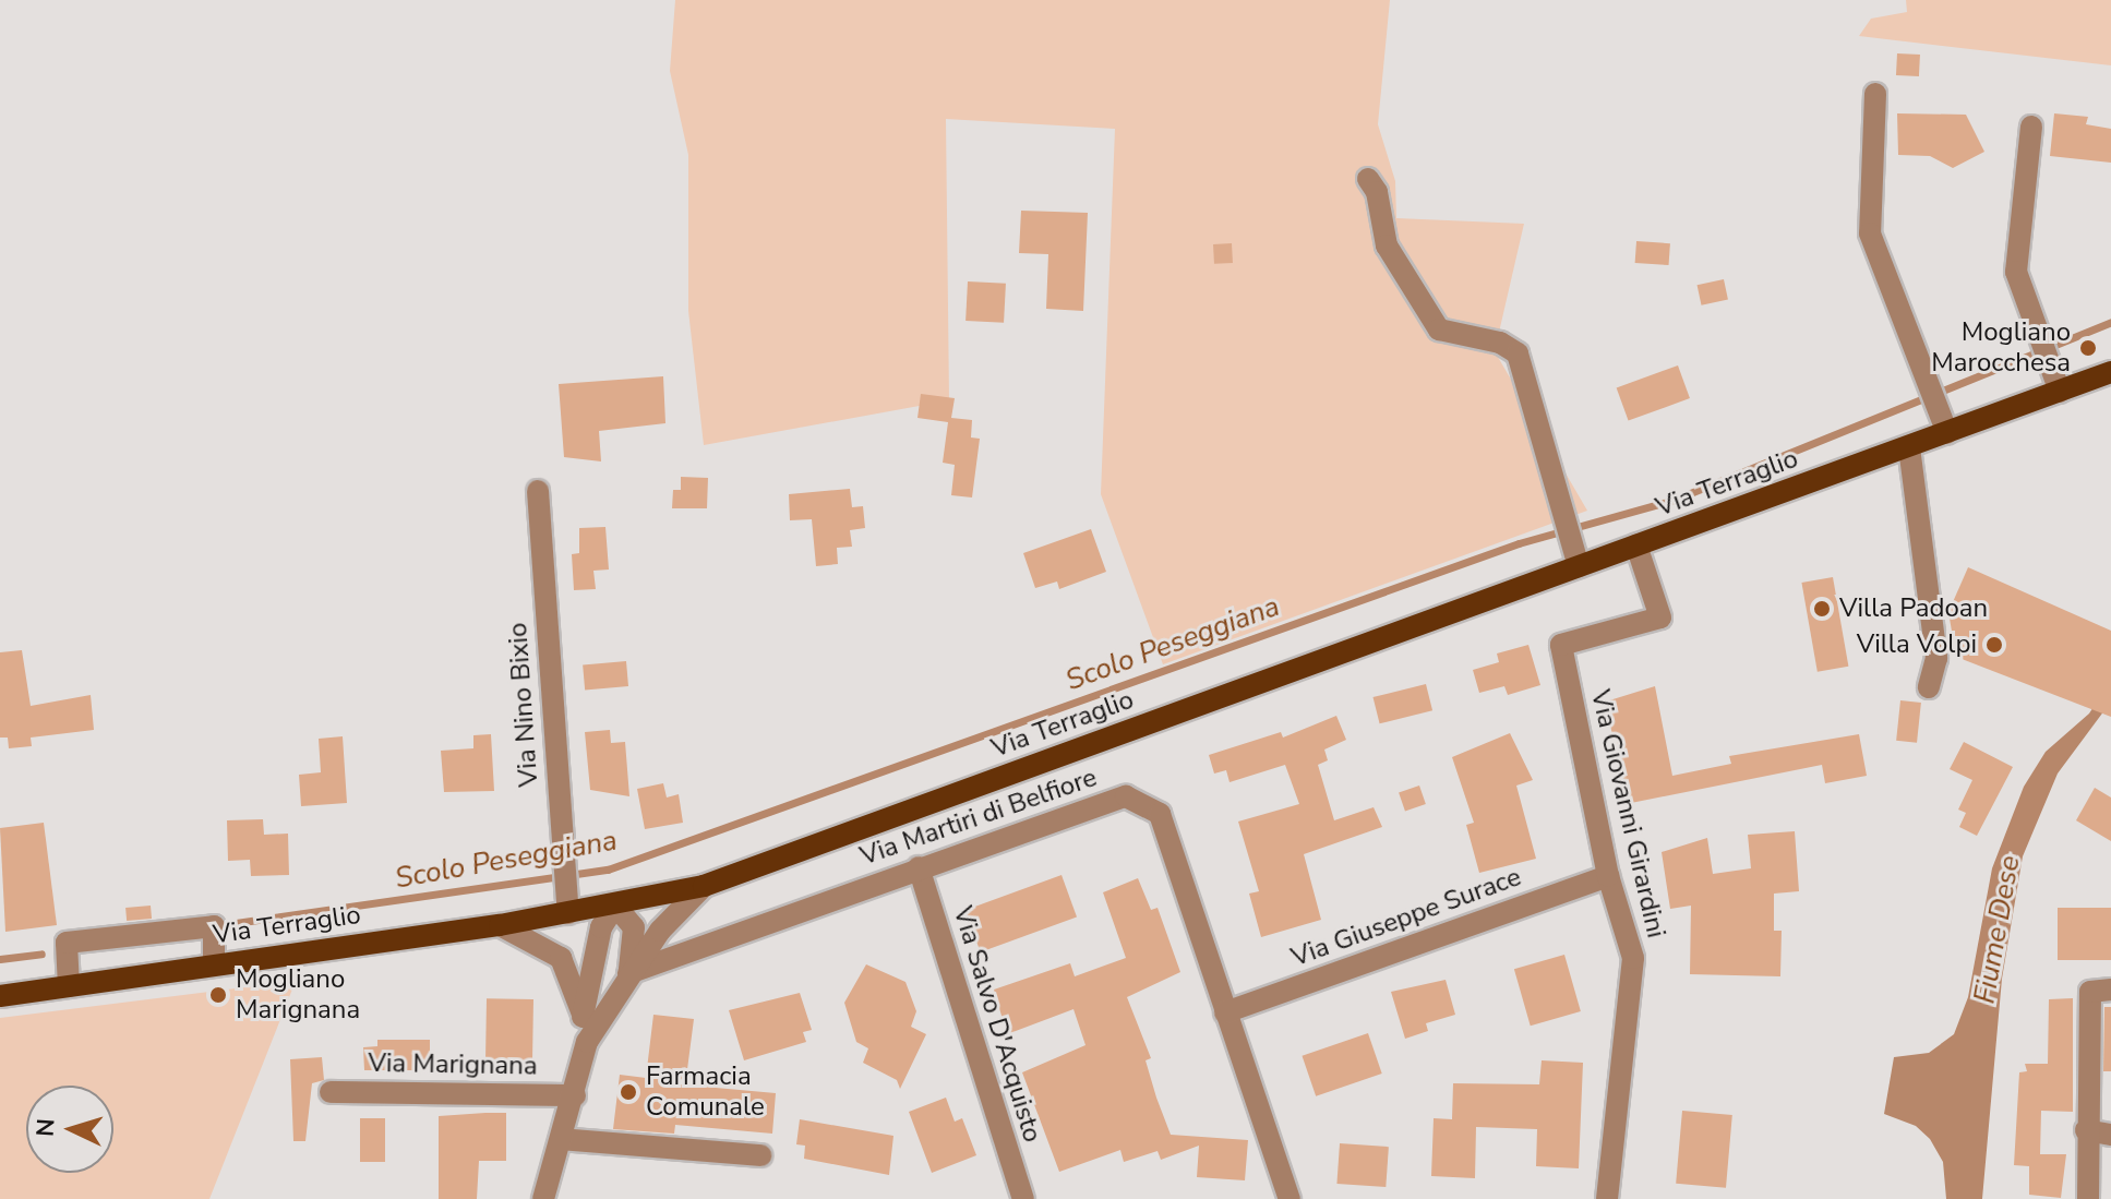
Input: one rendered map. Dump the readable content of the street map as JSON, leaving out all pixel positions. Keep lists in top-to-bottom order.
{
  "streets": {
    "main road": ["Via Terraglio"],
    "street": [
      "Via Nino Bixio",
      "Via Giovanni Girardini",
      "Via Martiri di Belfiore",
      "Via Giuseppe Surace",
      "Via Salvo D'Acquisto",
      "Via Marignana"
    ]
  },
  "crossings": [
    ["Via Terraglio", "Via Nino Bixio"],
    ["Via Terraglio", "Via Giovanni Girardini"],
    ["Via Giovanni Girardini", "Via Giuseppe Surace"],
    ["Via Martiri di Belfiore", "Via Giuseppe Surace"],
    ["Via Martiri di Belfiore", "Via Salvo D'Acquisto"]
  ],
  "water": ["Scolo Peseggiana", "Fiume Dese"],
  "places": [
    "Mogliano Marocchesa",
    "Villa Padoan",
    "Villa Volpi",
    "Mogliano Marignana",
    "Farmacia Comunale"
  ],
  "north": "left"
}
